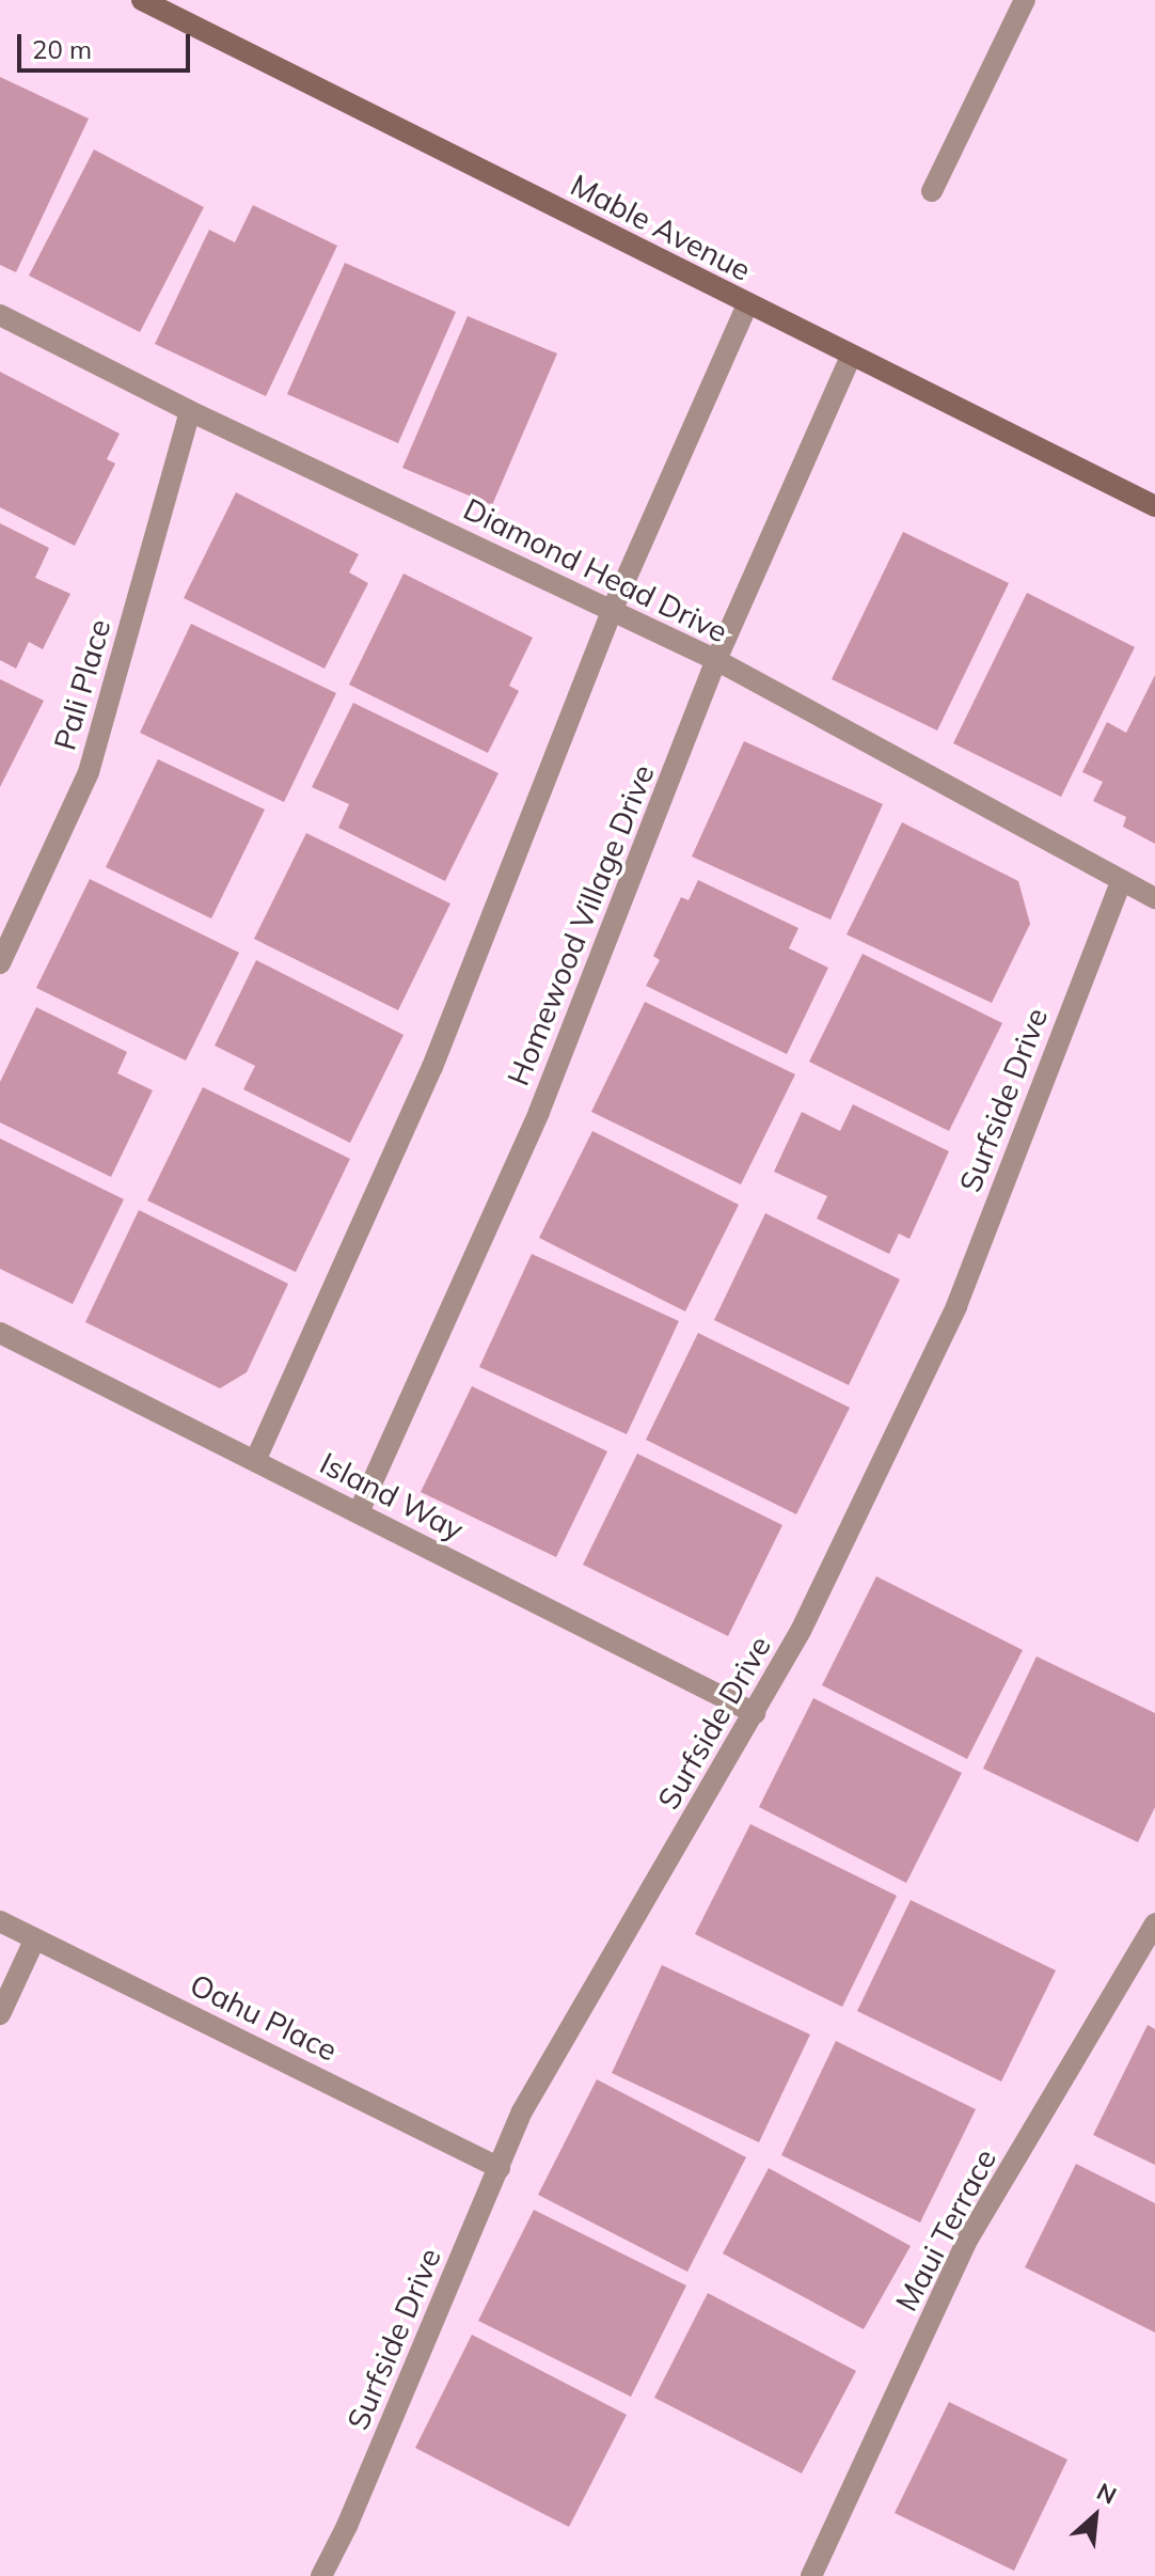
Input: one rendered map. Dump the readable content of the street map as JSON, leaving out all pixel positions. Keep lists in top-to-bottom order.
{
  "streets": {
    "street": [
      "Mable Avenue",
      "Diamond Head Drive",
      "Pali Place",
      "Homewood Village Drive",
      "Surfside Drive",
      "Island Way",
      "Oahu Place",
      "Maui Terrace"
    ]
  },
  "crossings": [
    ["Mable Avenue", "Homewood Village Drive"],
    ["Diamond Head Drive", "Pali Place"],
    ["Diamond Head Drive", "Homewood Village Drive"],
    ["Diamond Head Drive", "Surfside Drive"],
    ["Homewood Village Drive", "Island Way"],
    ["Surfside Drive", "Island Way"],
    ["Surfside Drive", "Oahu Place"]
  ],
  "scale_bar": "20 m",
  "north": "top right"
}
